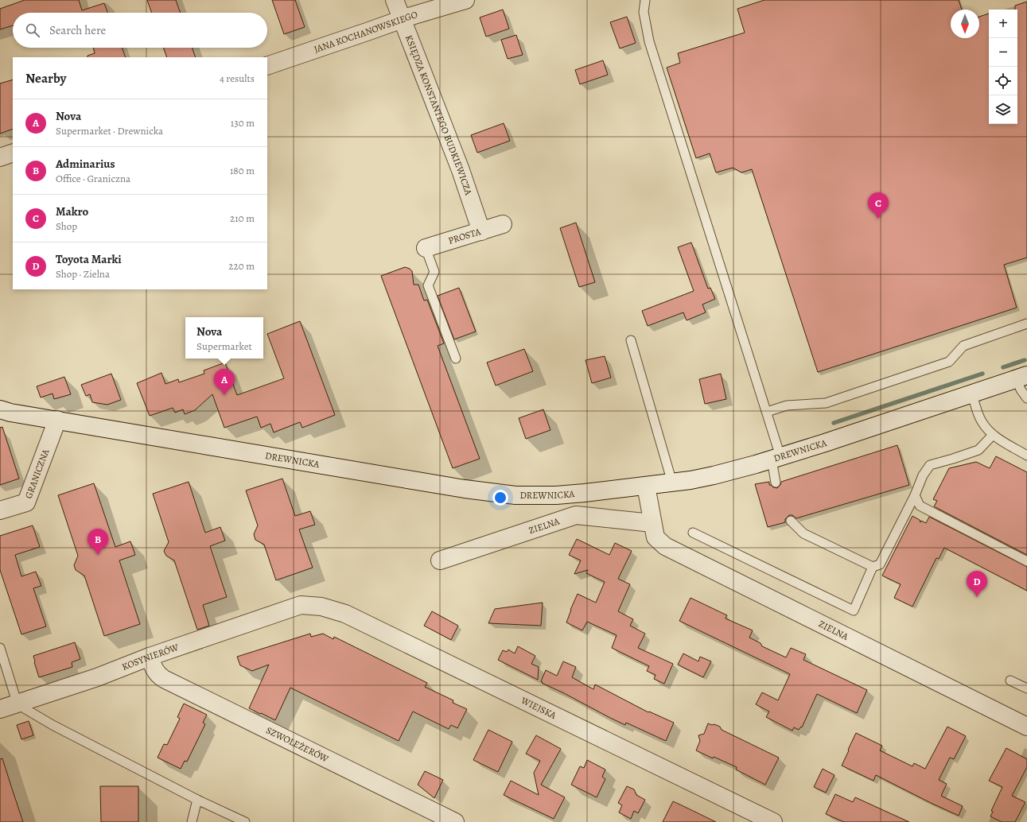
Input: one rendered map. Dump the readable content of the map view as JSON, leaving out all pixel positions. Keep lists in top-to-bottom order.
{
  "streets": {
    "street": [
      "JANA KOCHANOWSKIEGO",
      "KSIĘDZA KONSTANTEGO BUDKIEWICZA",
      "PROSTA",
      "DREWNICKA",
      "GRANICZNA",
      "ZIELNA",
      "KOSYNIERÓW",
      "WIEJSKA",
      "SZWOLEŻERÓW"
    ]
  },
  "crossings": [
    ["JANA KOCHANOWSKIEGO", "KSIĘDZA KONSTANTEGO BUDKIEWICZA"],
    ["KSIĘDZA KONSTANTEGO BUDKIEWICZA", "PROSTA"],
    ["DREWNICKA", "GRANICZNA"],
    ["DREWNICKA", "ZIELNA"],
    ["KOSYNIERÓW", "WIEJSKA"],
    ["KOSYNIERÓW", "SZWOLEŻERÓW"]
  ],
  "north": "bottom",
  "page": {
    "map_buttons": ["+", "−"],
    "search": "Search here",
    "heading": ["Nearby", "4 results"],
    "list": [
      {
        "mark": "A",
        "name": "Nova",
        "note": "Supermarket · Drewnicka",
        "value": "130 m"
      },
      {
        "mark": "B",
        "name": "Adminarius",
        "note": "Office · Graniczna",
        "value": "180 m"
      },
      {
        "mark": "C",
        "name": "Makro",
        "note": "Shop",
        "value": "210 m"
      },
      {
        "mark": "D",
        "name": "Toyota Marki",
        "note": "Shop · Zielna",
        "value": "220 m"
      }
    ],
    "pins": [
      "C",
      "A",
      "B",
      "D"
    ],
    "popup": ["Nova", "Supermarket"]
  }
}
